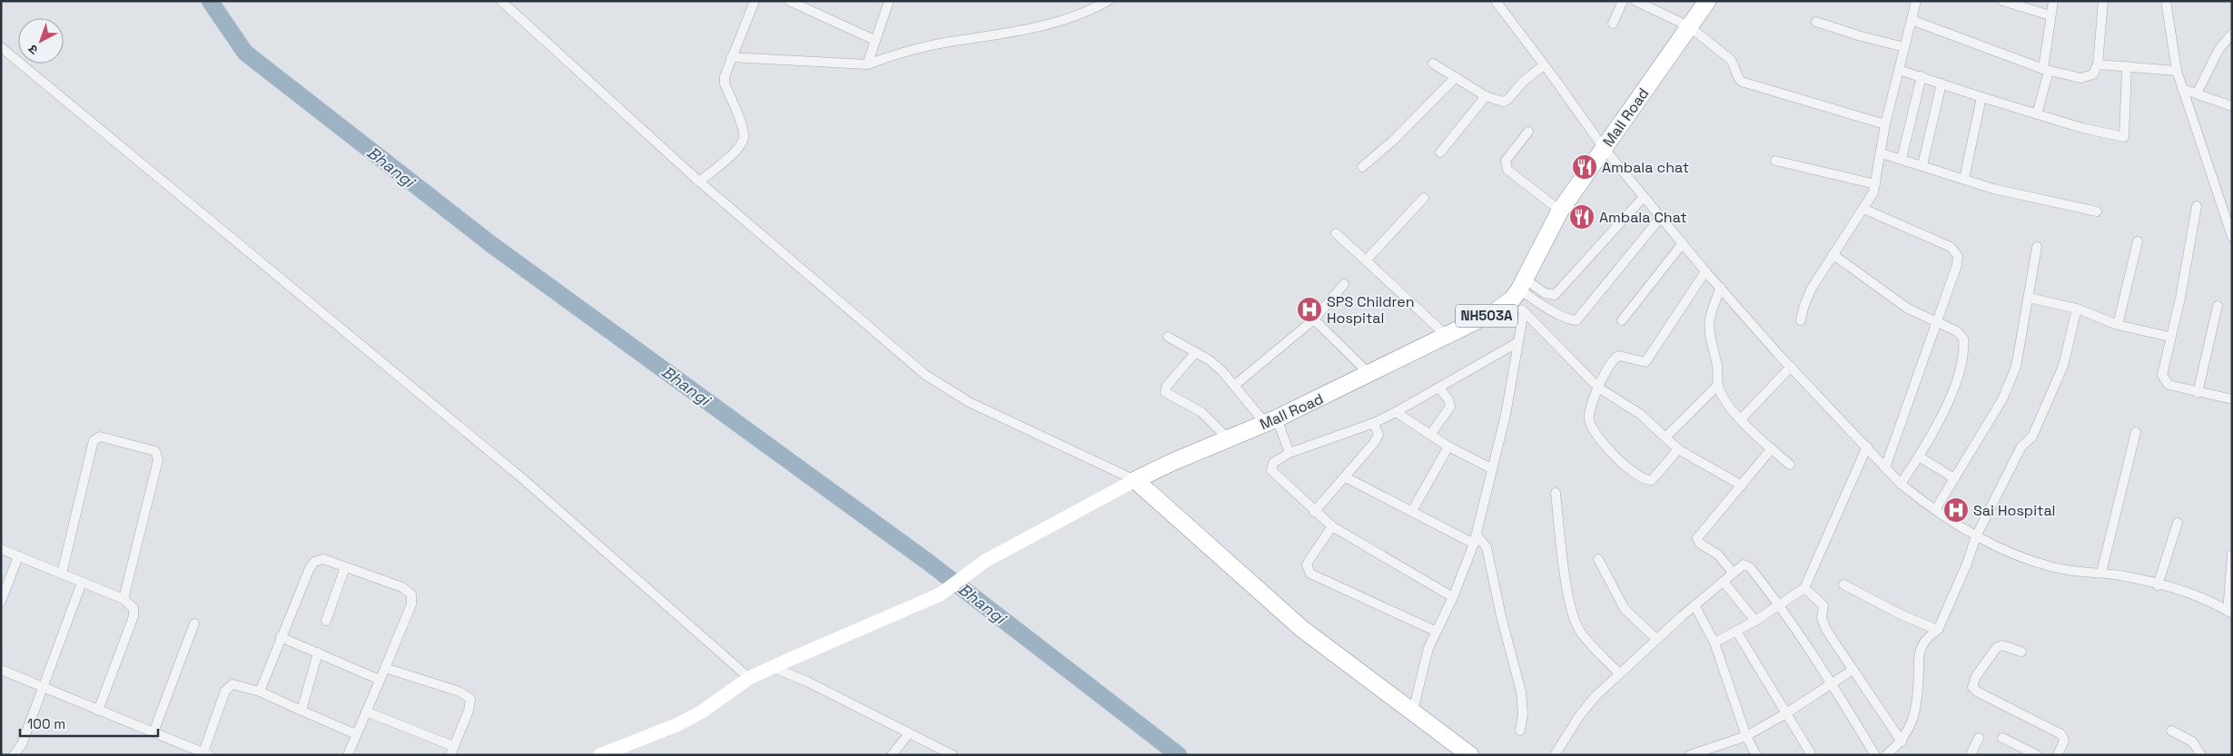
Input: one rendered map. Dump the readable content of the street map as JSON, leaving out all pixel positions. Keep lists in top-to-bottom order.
{
  "streets": {
    "highway": ["Mall Road", "NH503A"]
  },
  "water": ["Bhangi"],
  "places": {
    "restaurant": ["Ambala chat", "Ambala Chat"],
    "hospital": ["SPS Children Hospital", "Sai Hospital"]
  },
  "scale_bar": "100 m",
  "north": "bottom left"
}
